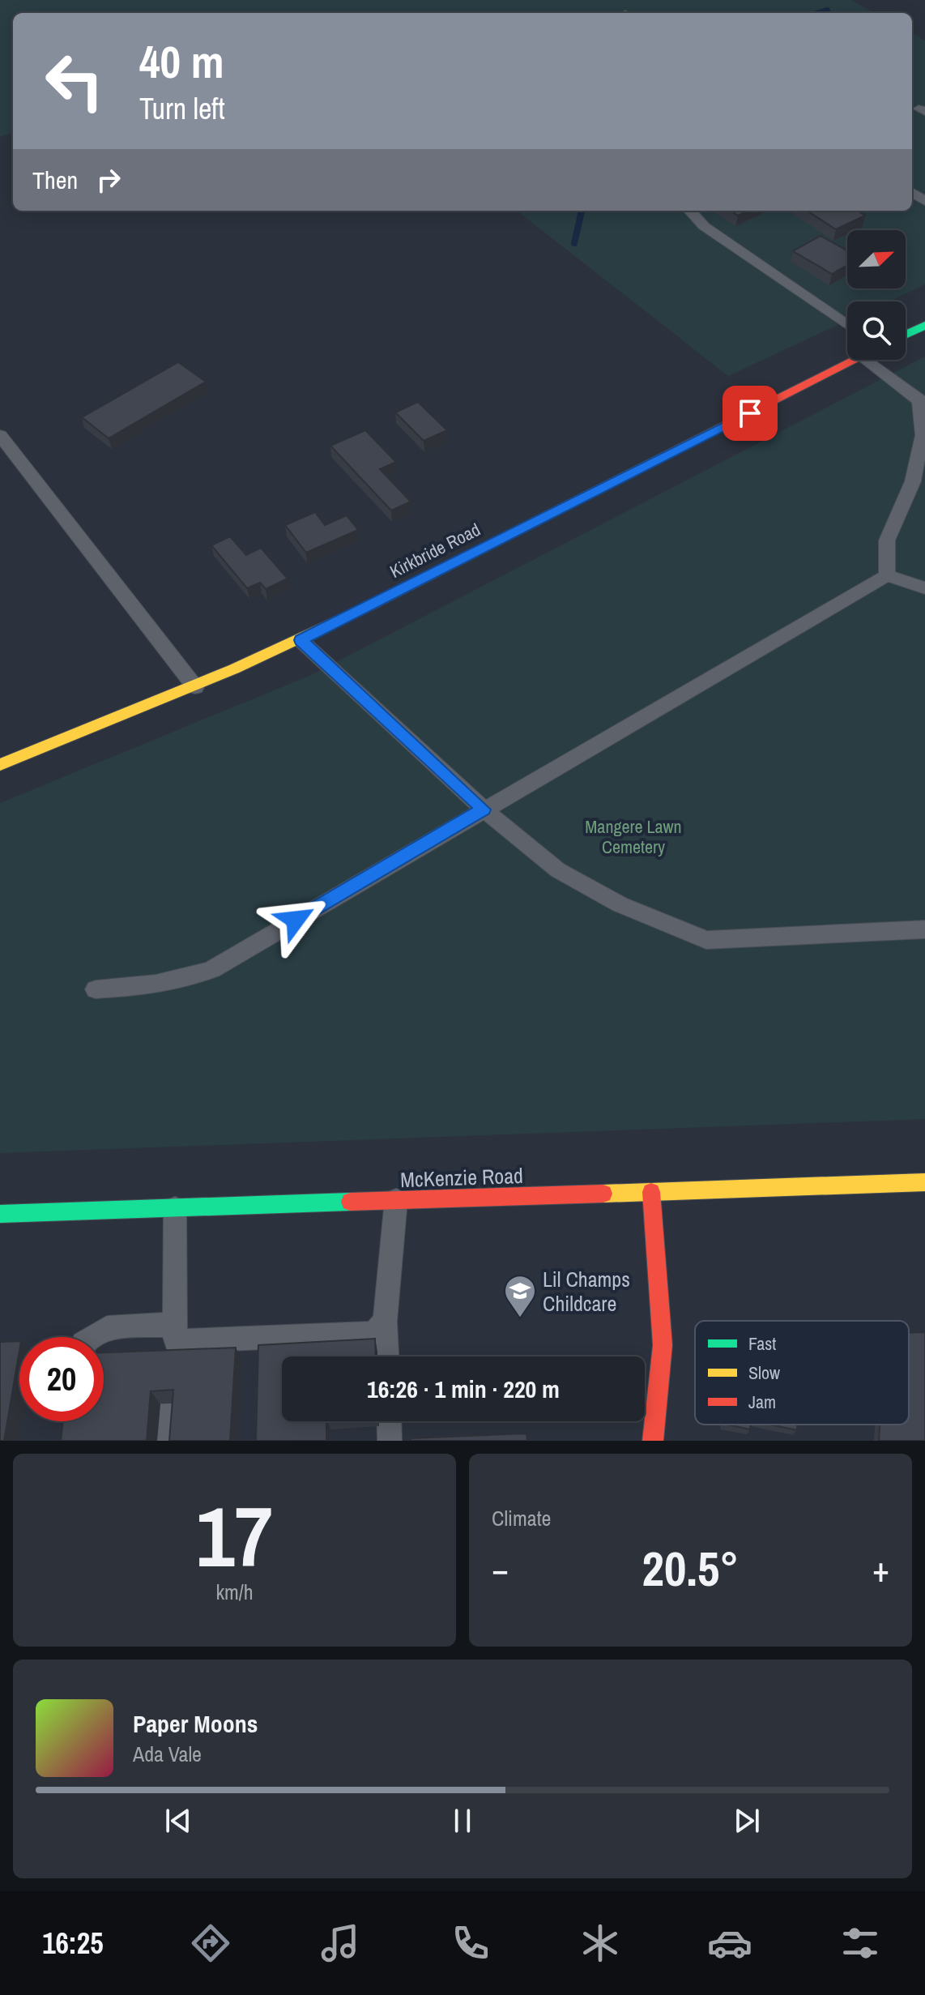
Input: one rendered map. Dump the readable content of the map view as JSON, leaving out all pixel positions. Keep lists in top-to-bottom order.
{
  "streets": {
    "street": ["Kirkbride Road", "McKenzie Road"]
  },
  "parks": ["Mangere Lawn Cemetery"],
  "places": {
    "school or university": ["Lil Champs Childcare"]
  },
  "legend": ["Fast", "Slow", "Jam"],
  "north": "top right",
  "page": {
    "turn": ["40 m", "Turn left"],
    "then": "Then",
    "limit": "20",
    "trip": "16:26 · 1 min · 220 m",
    "tile": [
      ["17", "km/h"],
      "Climate"
    ],
    "heat": ["−", "20.5°", "+"],
    "song": ["Paper Moons", "Ada Vale"],
    "tabs": "16:25"
  }
}
